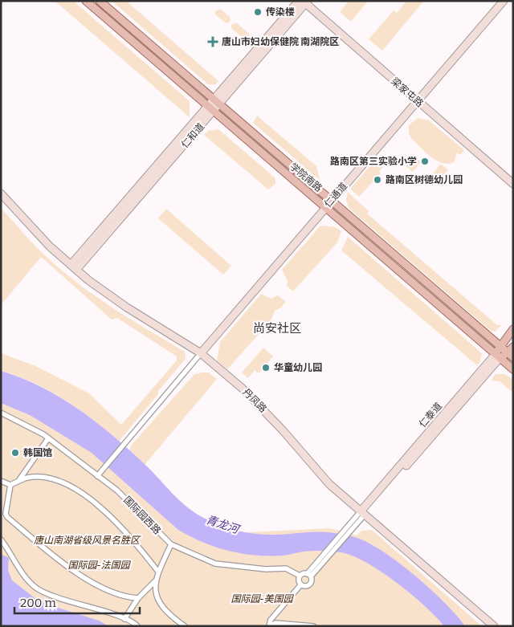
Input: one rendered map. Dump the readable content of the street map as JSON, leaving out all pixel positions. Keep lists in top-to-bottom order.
{
  "streets": {
    "main road": [
      "梁家屯路",
      "仁和道",
      "学院南路",
      "仁通道",
      "丹凤路",
      "仁泰道"
    ],
    "street": ["国际园西路"]
  },
  "crossings": [
    ["梁家屯路", "仁和道"],
    ["梁家屯路", "仁通道"],
    ["仁和道", "学院南路"],
    ["仁和道", "丹凤路"],
    ["学院南路", "仁通道"],
    ["学院南路", "仁泰道"],
    ["仁通道", "丹凤路"],
    ["丹凤路", "仁泰道"]
  ],
  "districts": ["尚安社区"],
  "water": ["青龙河"],
  "parks": ["唐山南湖省级风景名胜区", "国际园-法国园", "国际园-美国园"],
  "places": {
    "other": [
      "传染楼",
      "路南区第三实验小学",
      "路南区树德幼儿园",
      "华童幼儿园",
      "韩国馆"
    ],
    "health": ["唐山市妇幼保健院 南湖院区"]
  },
  "scale_bar": "200 m"
}
